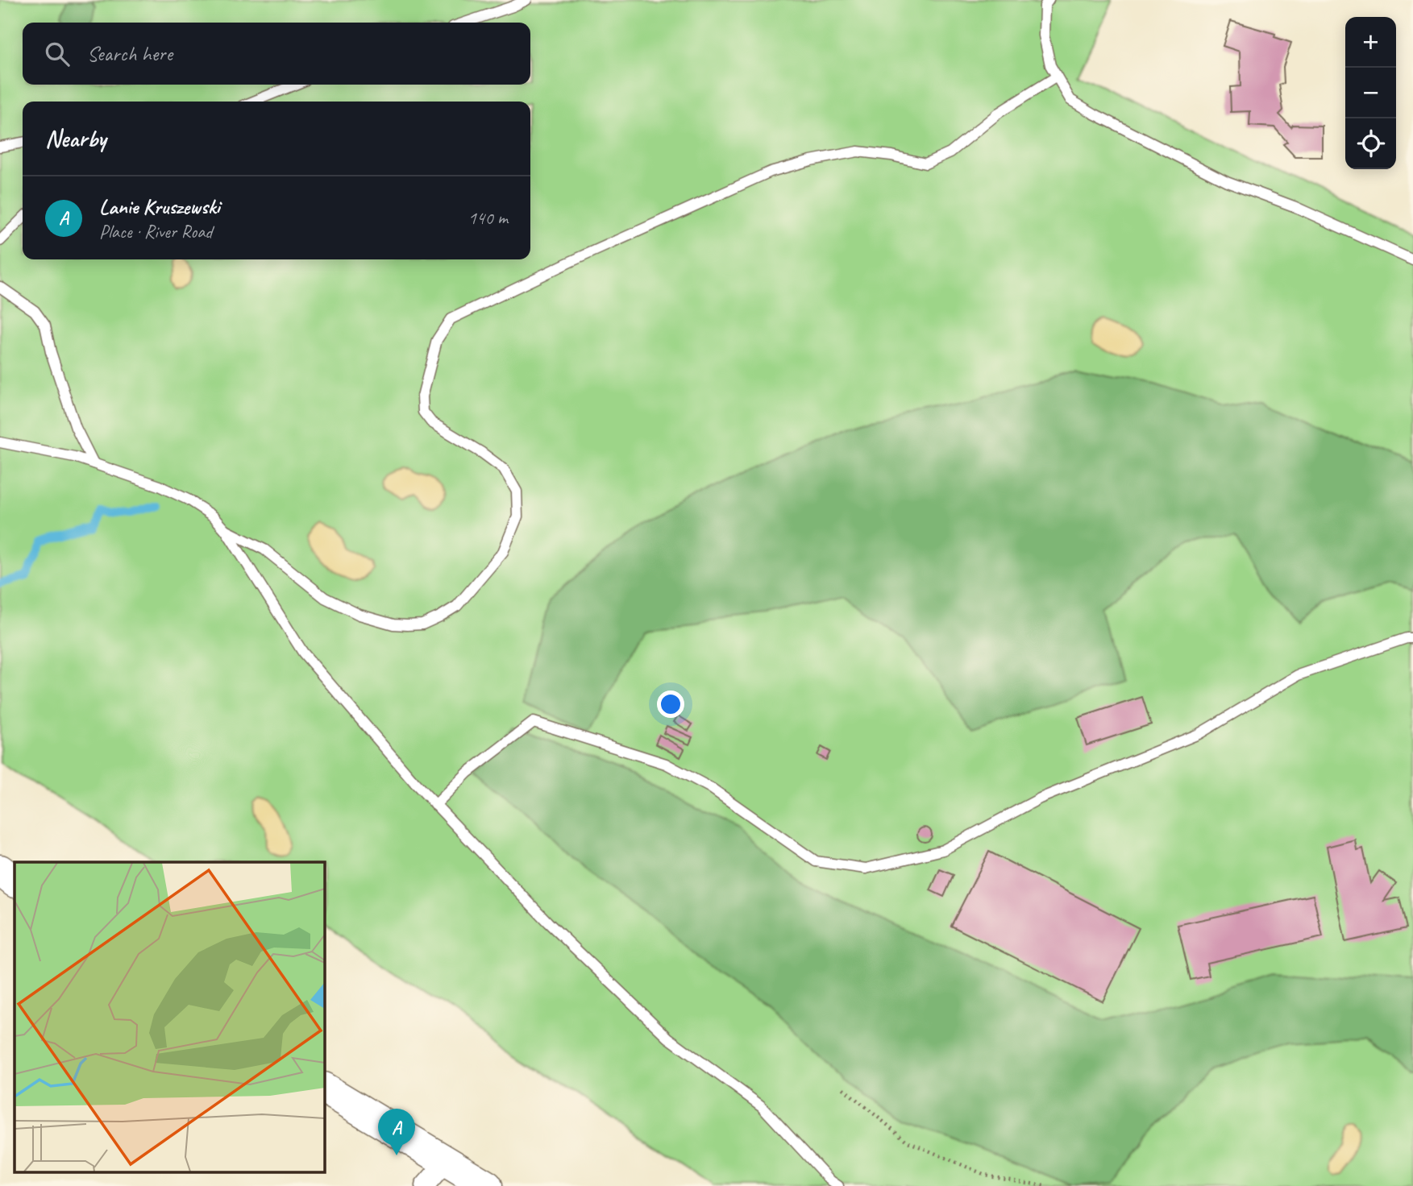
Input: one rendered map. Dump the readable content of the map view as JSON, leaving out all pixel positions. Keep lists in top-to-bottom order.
{
  "page": {
    "map_buttons": ["+", "−"],
    "search": "Search here",
    "heading": "Nearby",
    "list": [
      {
        "mark": "A",
        "name": "Lanie Kruszewski",
        "note": "Place · River Road",
        "value": "140 m"
      }
    ],
    "pins": "A"
  }
}
